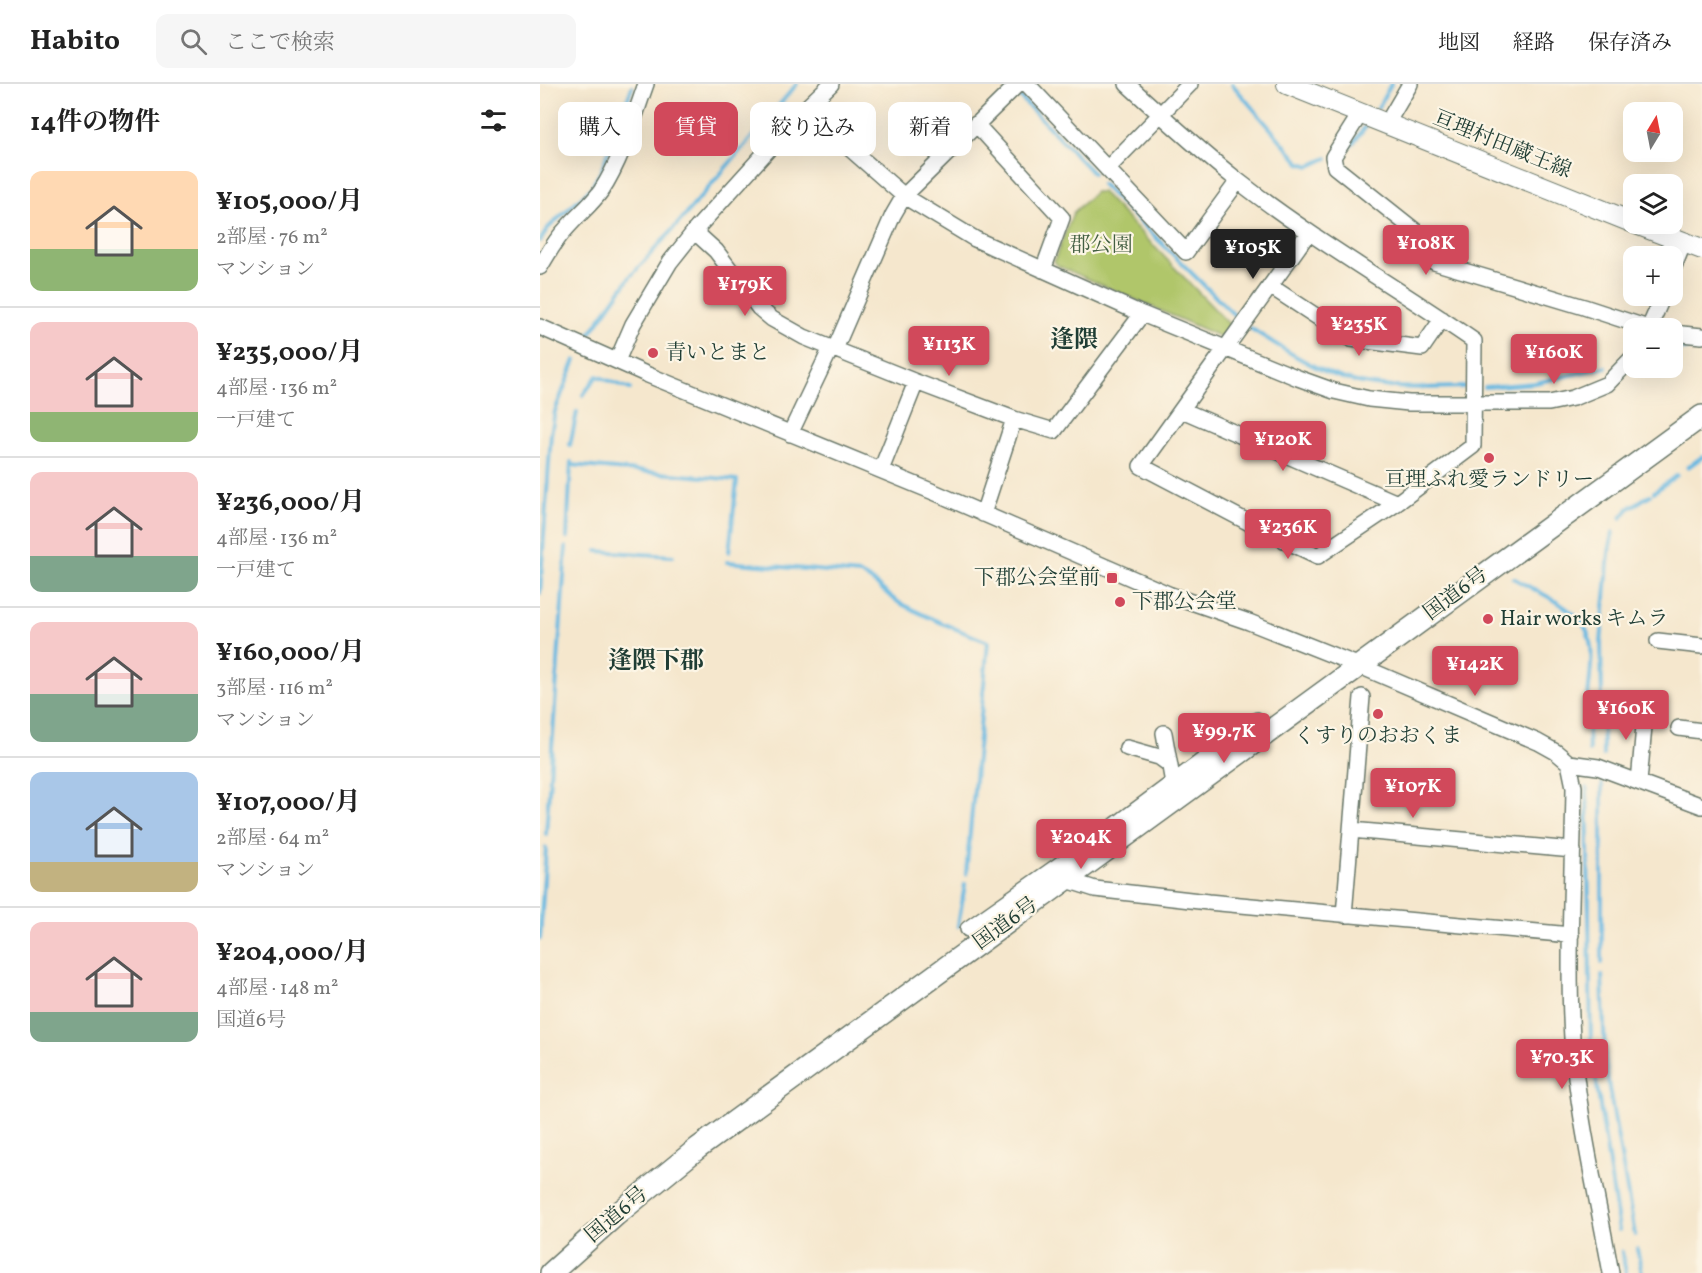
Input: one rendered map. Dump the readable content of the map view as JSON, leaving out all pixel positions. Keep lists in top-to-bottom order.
{
  "streets": {
    "highway": ["国道6号"],
    "main road": ["亘理村田蔵王線"]
  },
  "districts": ["逢隈", "逢隈下郡"],
  "parks": ["郡公園"],
  "places": {
    "other": [
      "青いとまと",
      "亘理ふれ愛ランドリー",
      "下郡公会堂",
      "Hair works キムラ",
      "くすりのおおくま"
    ],
    "transit": ["下郡公会堂前"]
  },
  "north": "top",
  "page": {
    "header": "Habito",
    "search": "ここで検索",
    "nav": ["地図", "経路", "保存済み"],
    "heading": "14件の物件",
    "map_buttons": ["+", "−"],
    "chip": [
      "購入",
      "賃貸",
      "絞り込み",
      "新着"
    ],
    "list": [
      {
        "name": "¥105,000/月",
        "note": "2部屋 · 76 m² · マンション"
      },
      {
        "name": "¥235,000/月",
        "note": "4部屋 · 136 m² · 一戸建て"
      },
      {
        "name": "¥236,000/月",
        "note": "4部屋 · 136 m² · 一戸建て"
      },
      {
        "name": "¥160,000/月",
        "note": "3部屋 · 116 m² · マンション"
      },
      {
        "name": "¥107,000/月",
        "note": "2部屋 · 64 m² · マンション"
      },
      {
        "name": "¥204,000/月",
        "note": "4部屋 · 148 m² · 国道6号"
      }
    ],
    "price": [
      "¥108K",
      "¥105K",
      "¥179K",
      "¥235K",
      "¥113K",
      "¥160K",
      "¥120K",
      "¥236K",
      "¥142K",
      "¥160K",
      "¥99.7K",
      "¥107K",
      "¥204K",
      "¥70.3K"
    ]
  }
}
